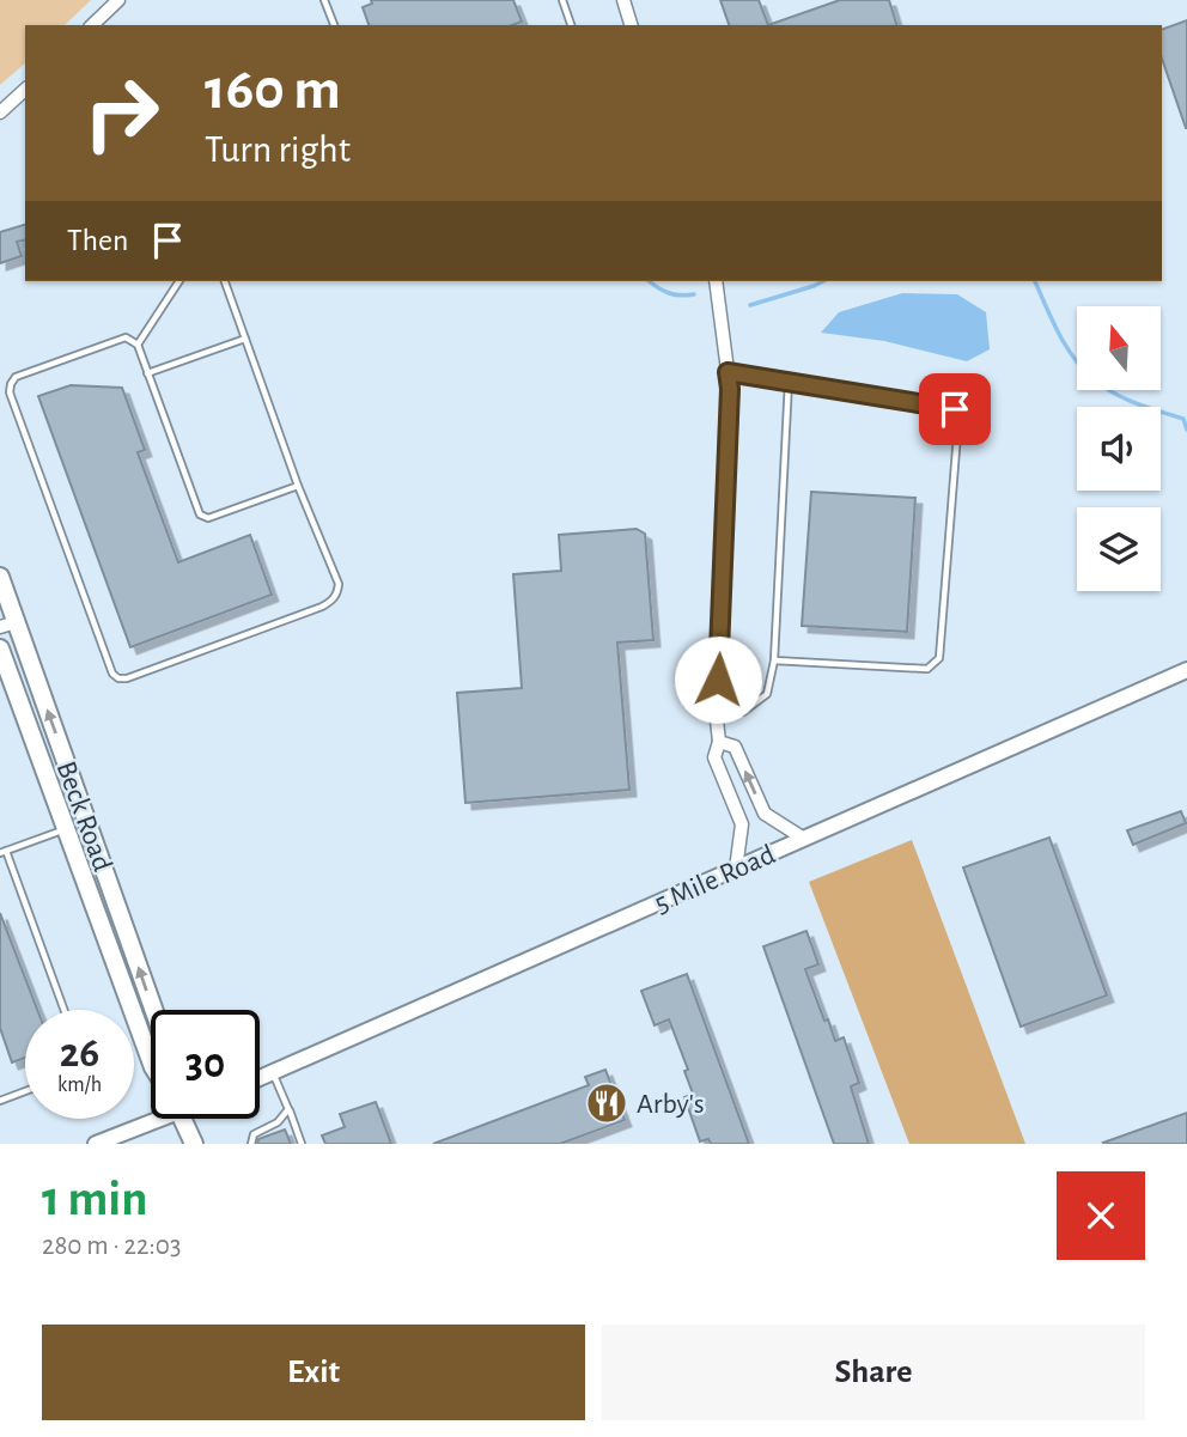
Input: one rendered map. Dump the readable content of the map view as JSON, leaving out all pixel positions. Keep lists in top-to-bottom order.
{
  "streets": {
    "main road": ["Beck Road"],
    "street": ["5 Mile Road"]
  },
  "places": {
    "restaurant": ["Arby's"]
  },
  "north": "top",
  "page": {
    "turn": ["160 m", "Turn right"],
    "then": "Then",
    "speed": "26 km/h",
    "limit": "30",
    "heading": ["1 min", "280 m · 22:03"],
    "buttons": ["Exit", "Share"]
  }
}
